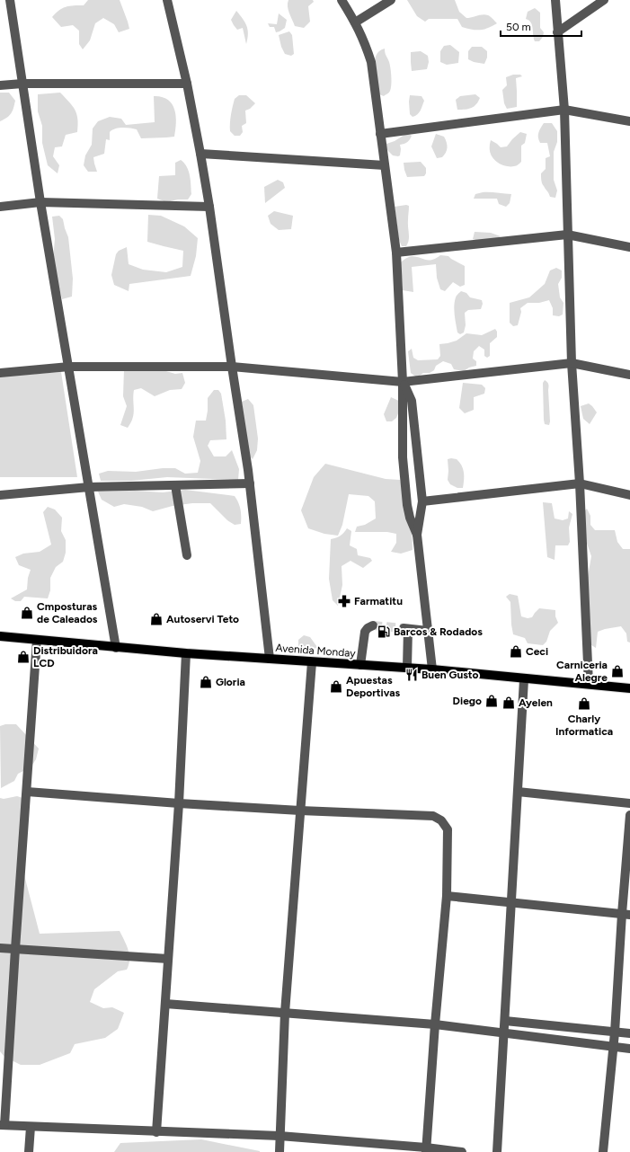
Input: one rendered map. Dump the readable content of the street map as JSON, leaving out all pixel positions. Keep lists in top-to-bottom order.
{
  "streets": {
    "main road": ["Avenida Monday"]
  },
  "places": {
    "pharmacy": ["Farmatitu"],
    "shop": [
      "Cmposturas de Caleados",
      "Autoservi Teto",
      "Ceci",
      "Distribuidora LCD",
      "Carniceria Alegre",
      "Gloria",
      "Apuestas Deportivas",
      "Diego",
      "Ayelen",
      "Charly Informatica"
    ],
    "fuel station": ["Barcos & Rodados"],
    "restaurant": ["Buen Gusto"]
  },
  "scale_bar": "50 m"
}
